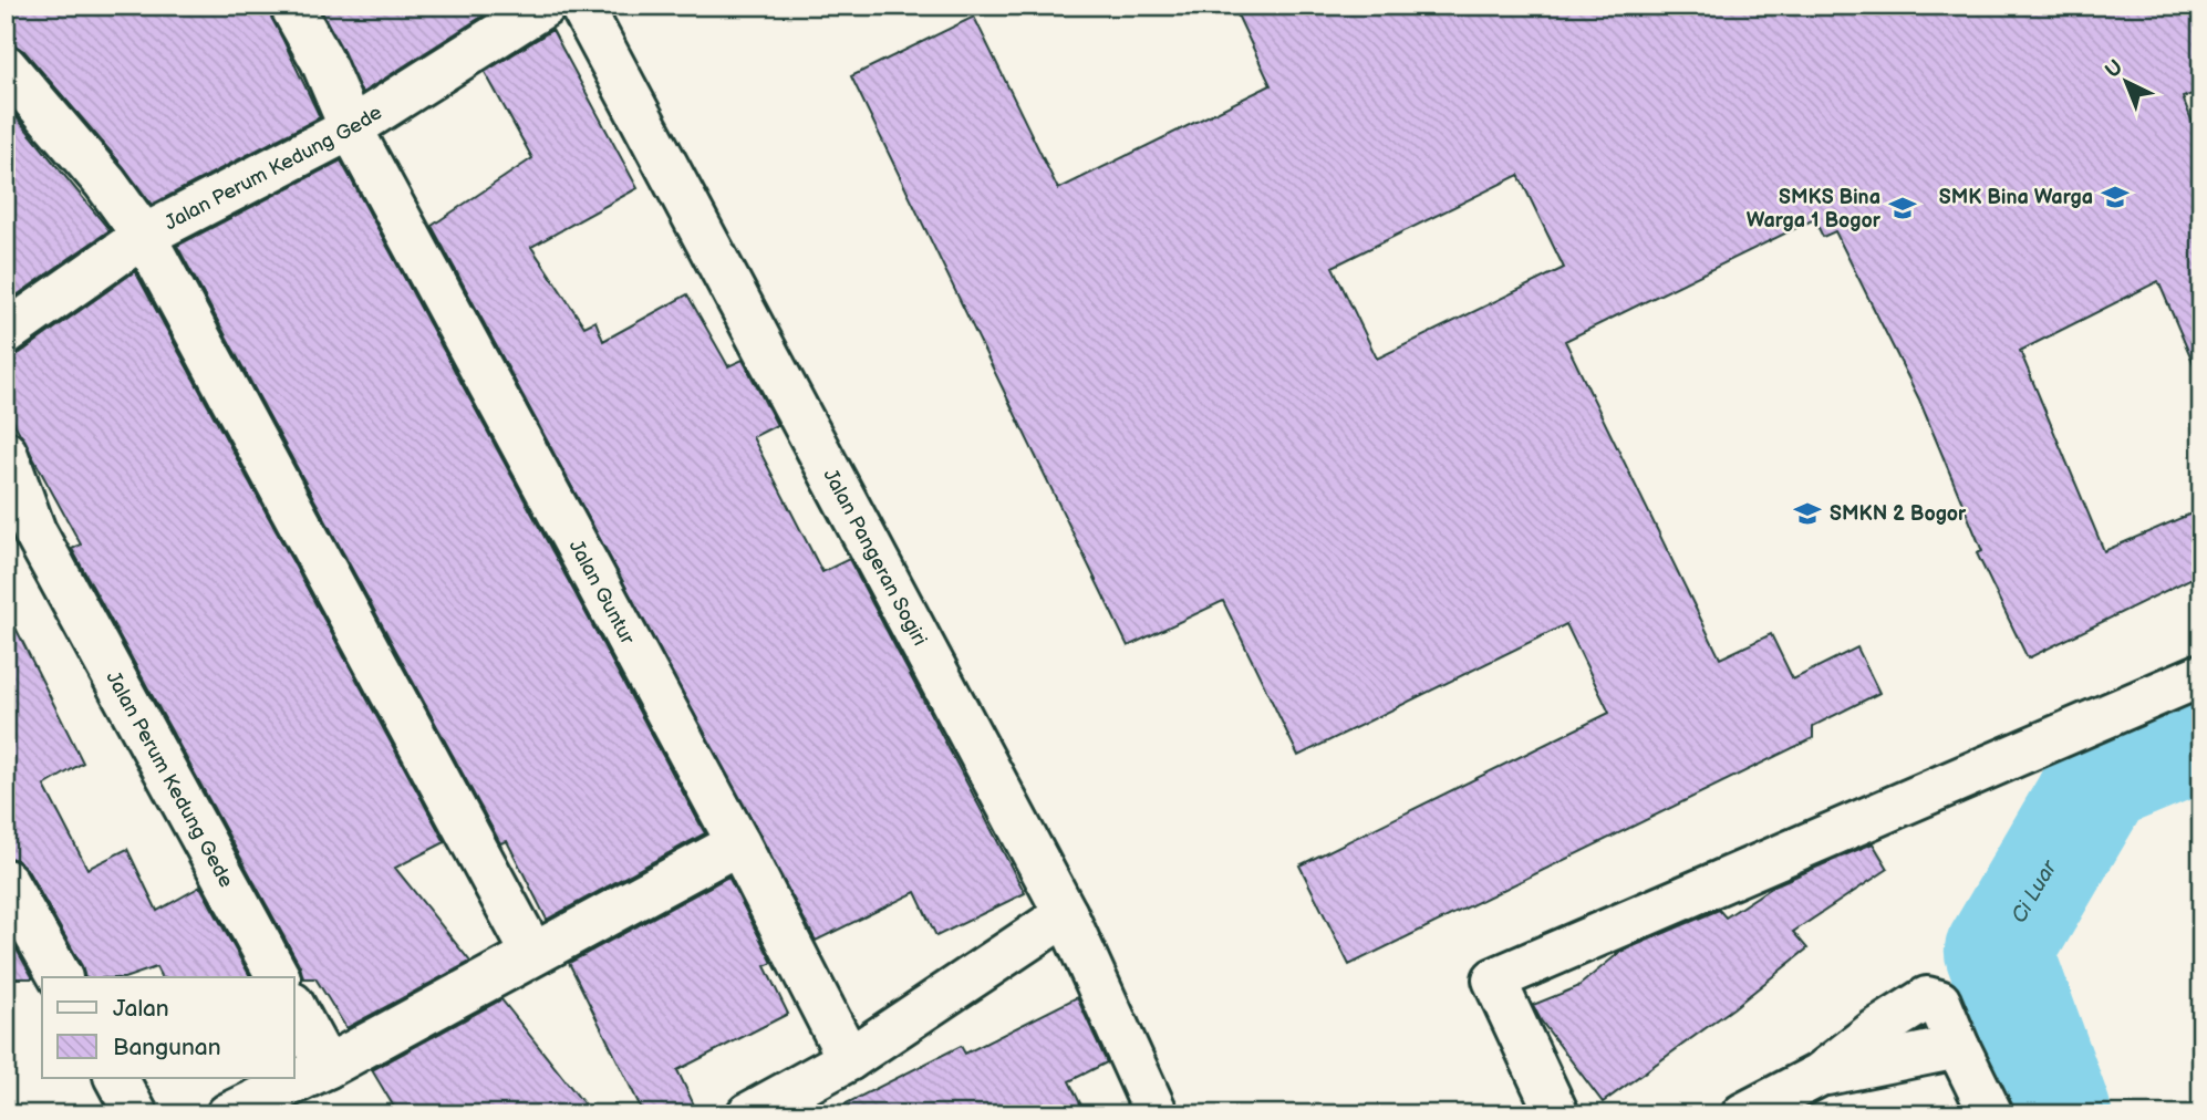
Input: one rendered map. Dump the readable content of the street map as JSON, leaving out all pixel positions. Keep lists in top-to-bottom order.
{
  "streets": {
    "street": ["Jalan Perum Kedung Gede", "Jalan Pangeran Sogiri", "Jalan Guntur"]
  },
  "crossings": [
    ["Jalan Perum Kedung Gede", "Jalan Guntur"]
  ],
  "water": ["Ci Luar"],
  "places": {
    "school or university": ["SMK Bina Warga", "SMKS Bina Warga 1 Bogor", "SMKN 2 Bogor"]
  },
  "legend": ["Jalan", "Bangunan"],
  "north": "top left"
}
